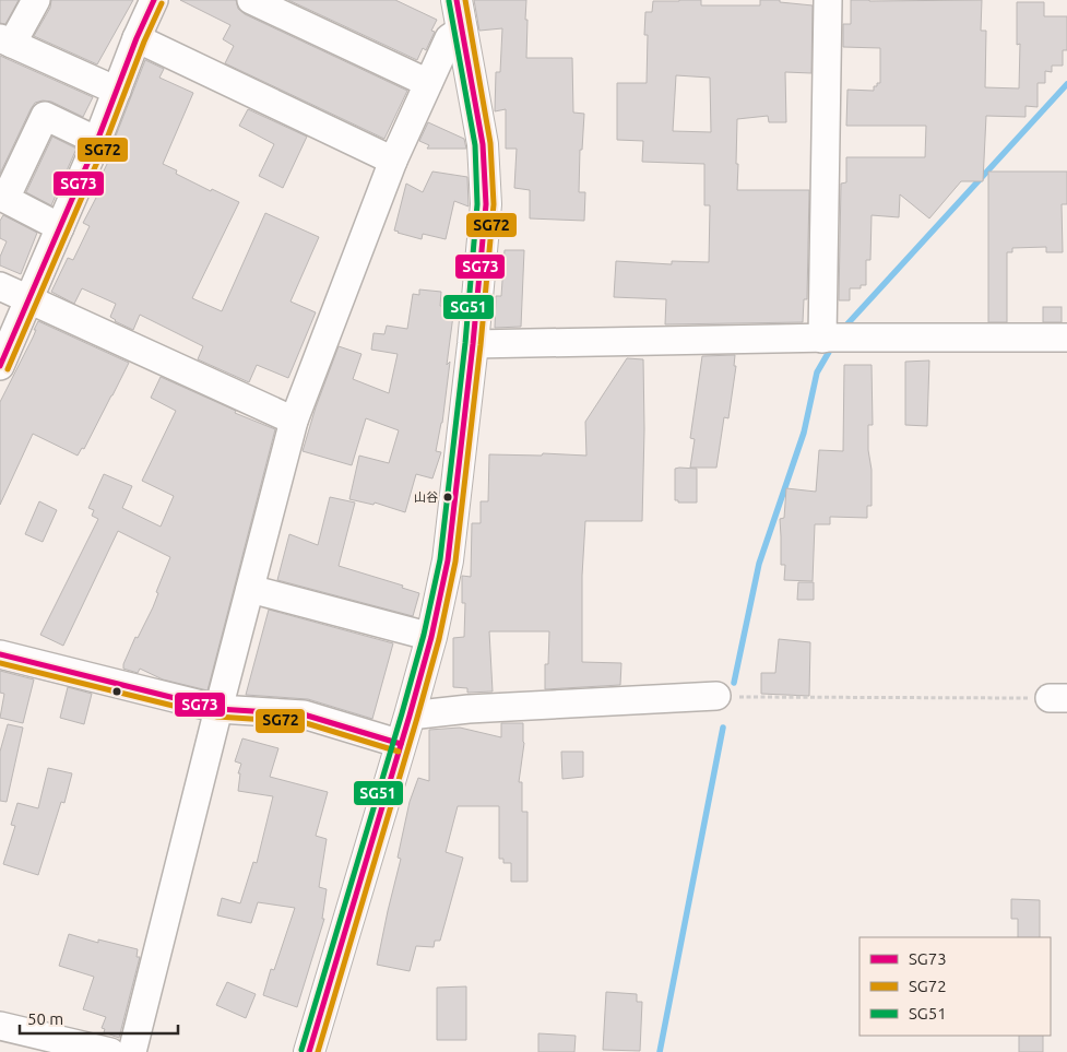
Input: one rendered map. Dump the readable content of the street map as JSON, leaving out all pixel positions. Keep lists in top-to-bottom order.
{
  "places": ["山谷"],
  "lines": ["transit line SG73", "transit line SG72", "transit line SG51"],
  "legend": ["SG73", "SG72", "SG51"],
  "scale_bar": "50 m"
}
